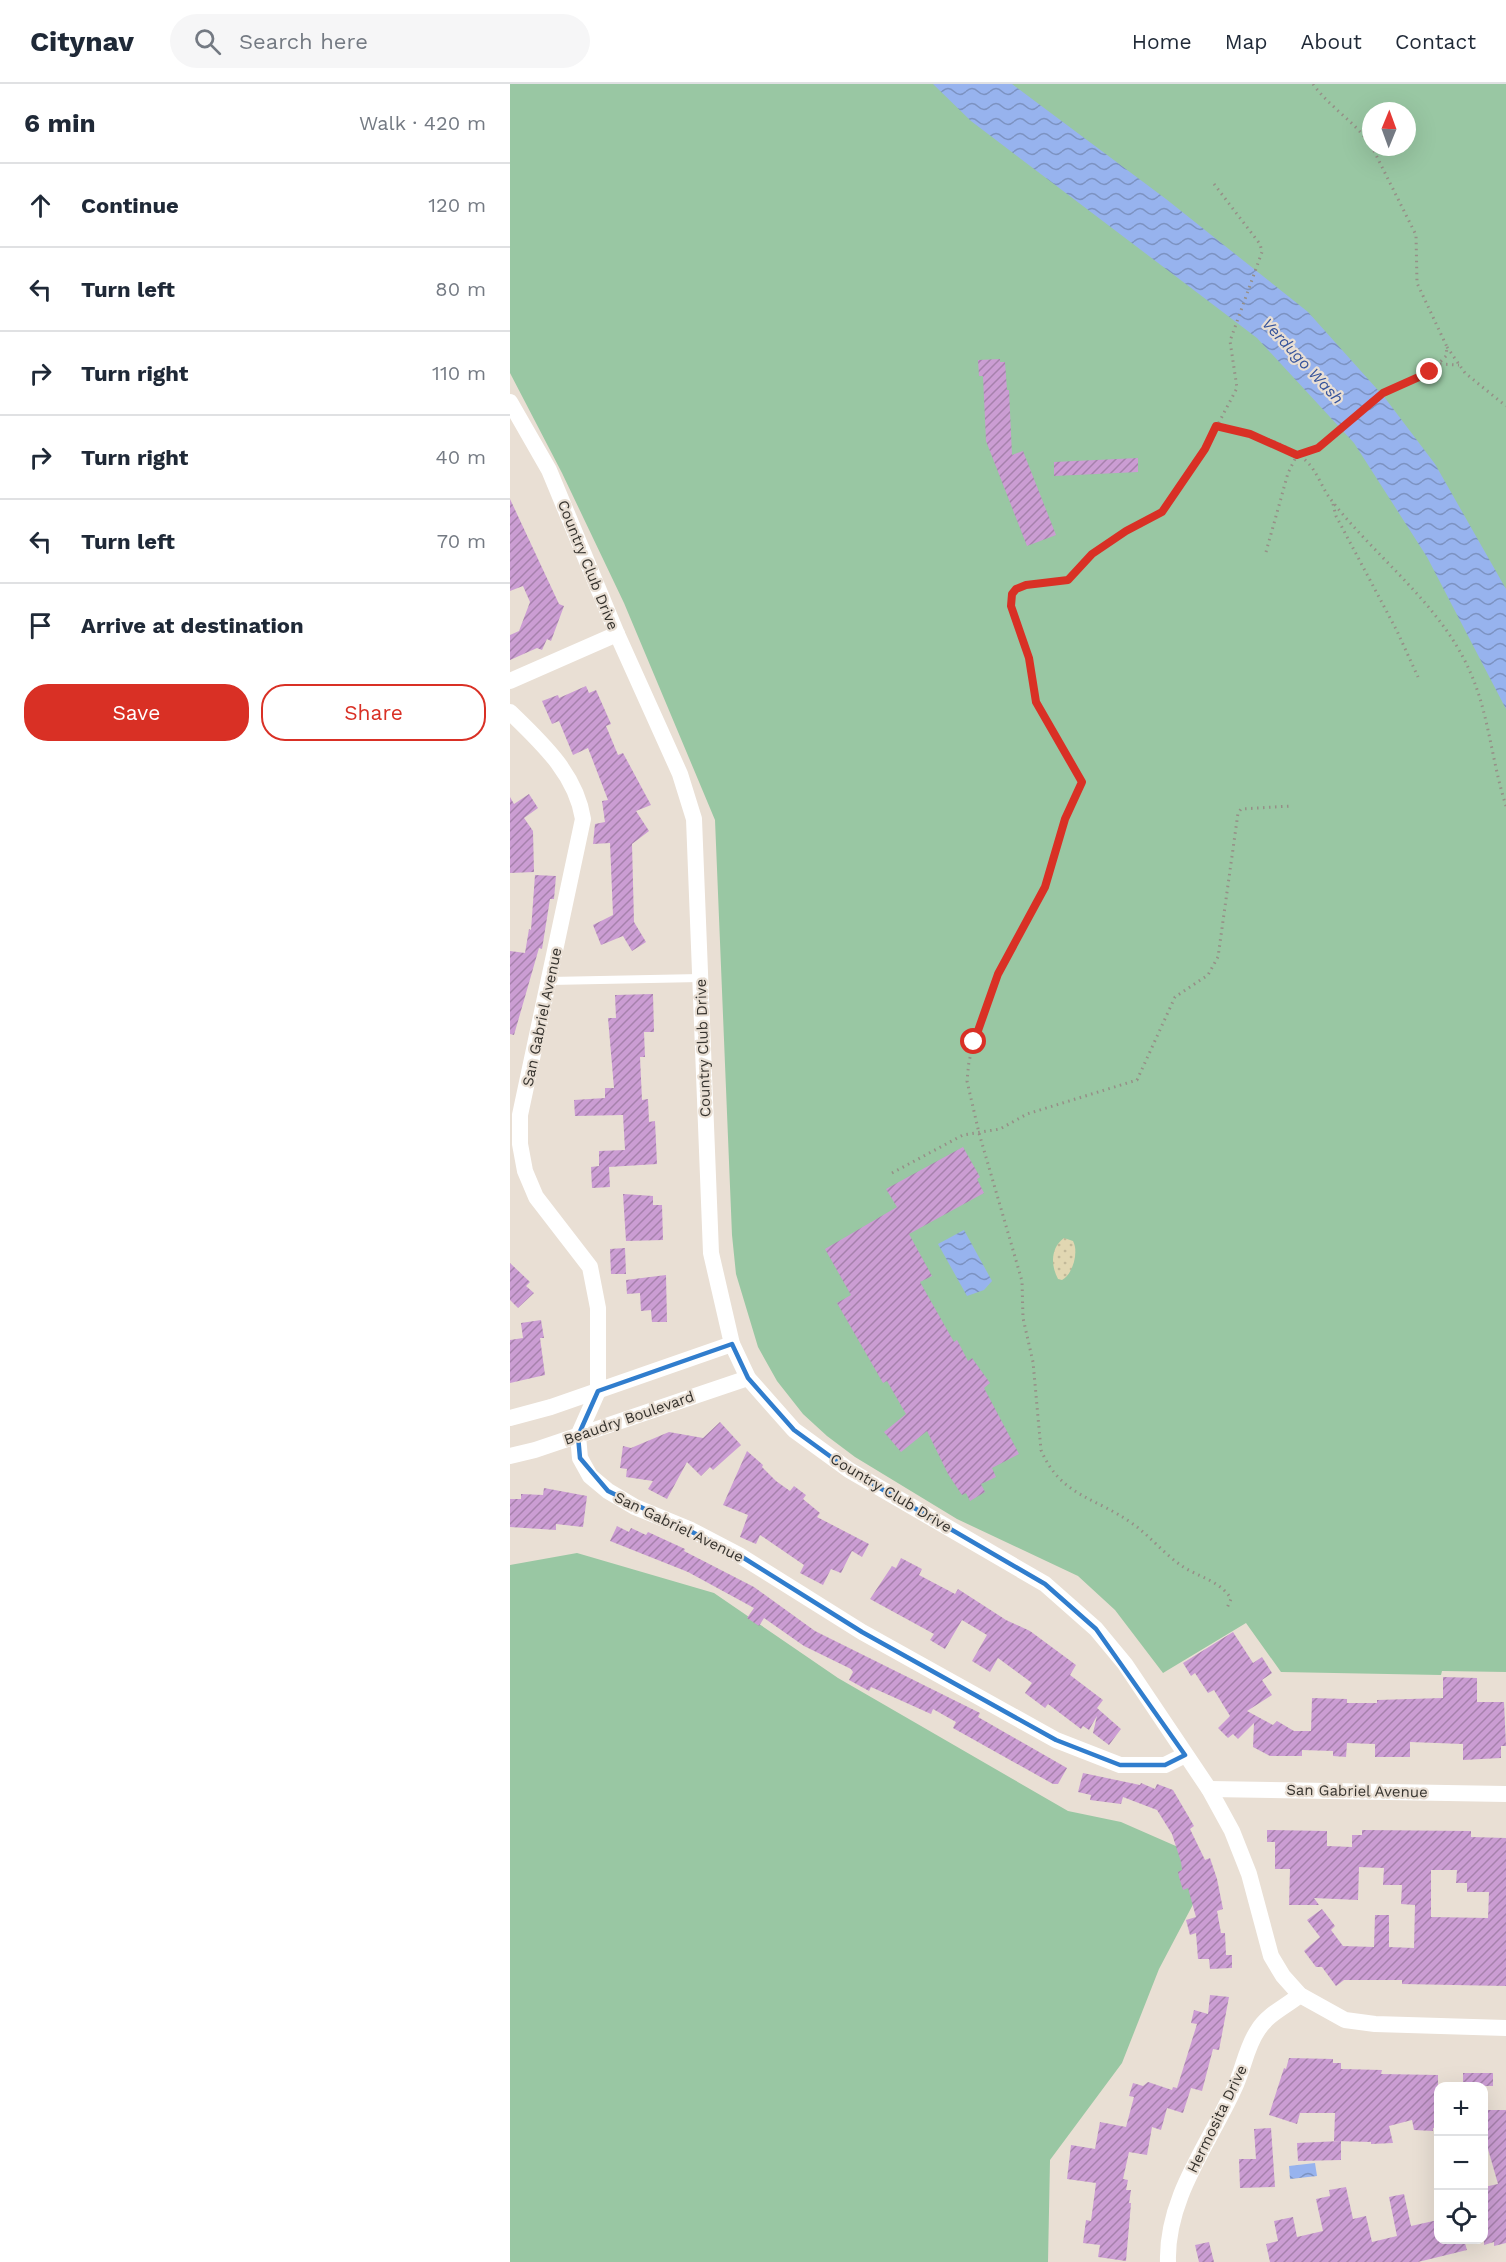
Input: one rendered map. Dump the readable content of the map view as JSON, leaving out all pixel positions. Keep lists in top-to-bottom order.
{
  "streets": {
    "street": [
      "Country Club Drive",
      "San Gabriel Avenue",
      "Beaudry Boulevard",
      "Hermosita Drive"
    ]
  },
  "crossings": [
    ["Country Club Drive", "San Gabriel Avenue"],
    ["Country Club Drive", "Beaudry Boulevard"],
    ["Country Club Drive", "Hermosita Drive"],
    ["San Gabriel Avenue", "Beaudry Boulevard"]
  ],
  "water": ["Verdugo Wash"],
  "north": "top",
  "page": {
    "header": "Citynav",
    "search": "Search here",
    "nav": [
      "Home",
      "Map",
      "About",
      "Contact"
    ],
    "heading": ["6 min", "Walk · 420 m"],
    "list": [
      ["Continue", "120 m"],
      ["Turn left", "80 m"],
      ["Turn right", "110 m"],
      ["Turn right", "40 m"],
      ["Turn left", "70 m"],
      "Arrive at destination"
    ],
    "buttons": ["Save", "Share"],
    "map_buttons": ["+", "−"]
  }
}
